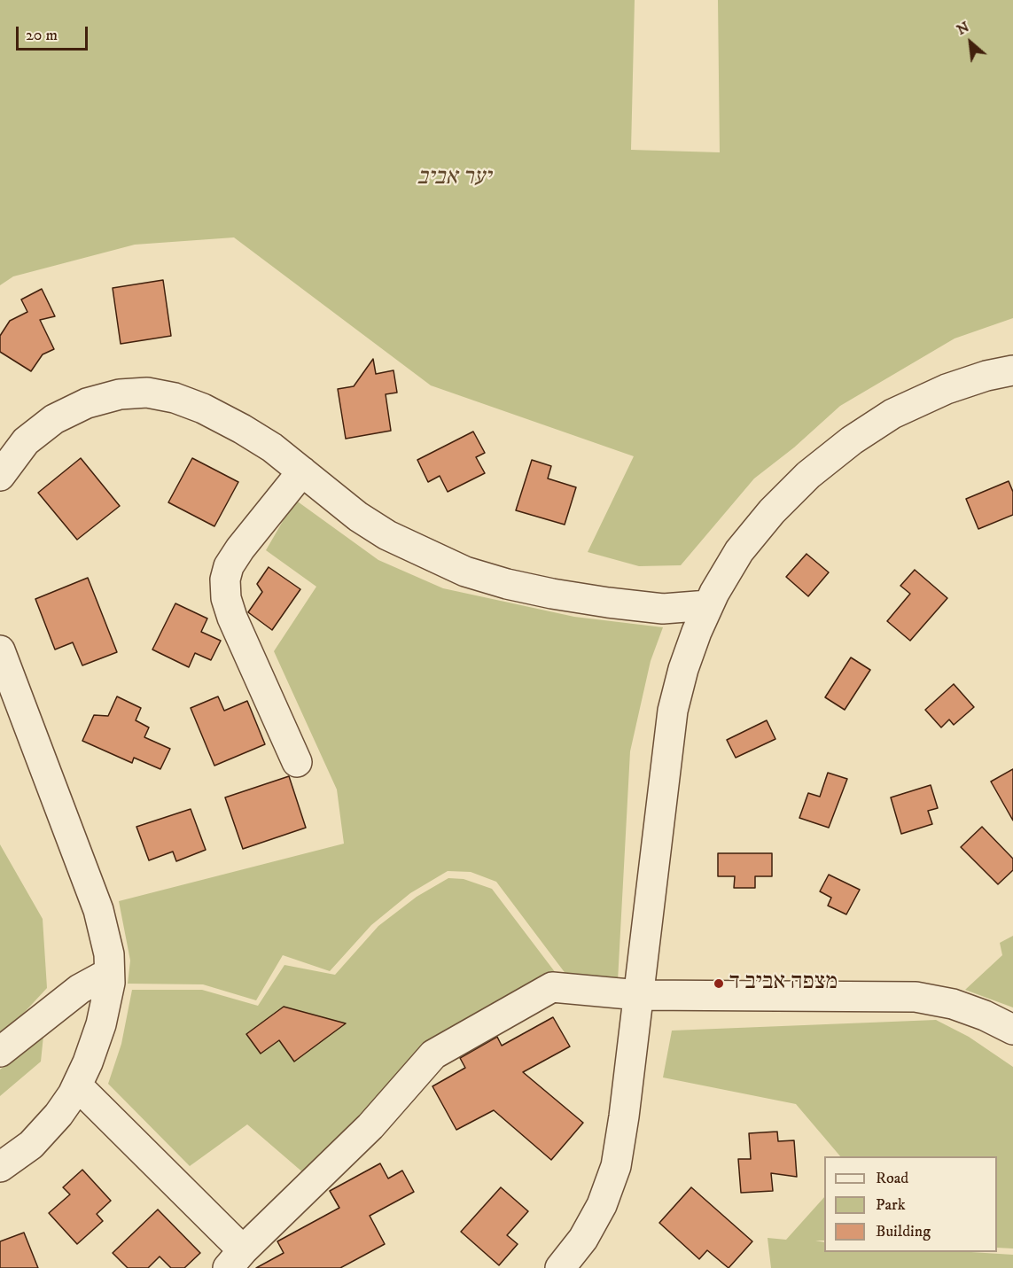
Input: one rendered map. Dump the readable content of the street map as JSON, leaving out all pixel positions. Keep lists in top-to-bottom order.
{
  "parks": ["יער אביב"],
  "places": ["מצפה אביב ד"],
  "legend": ["Road", "Park", "Building"],
  "scale_bar": "20 m",
  "north": "top left"
}
